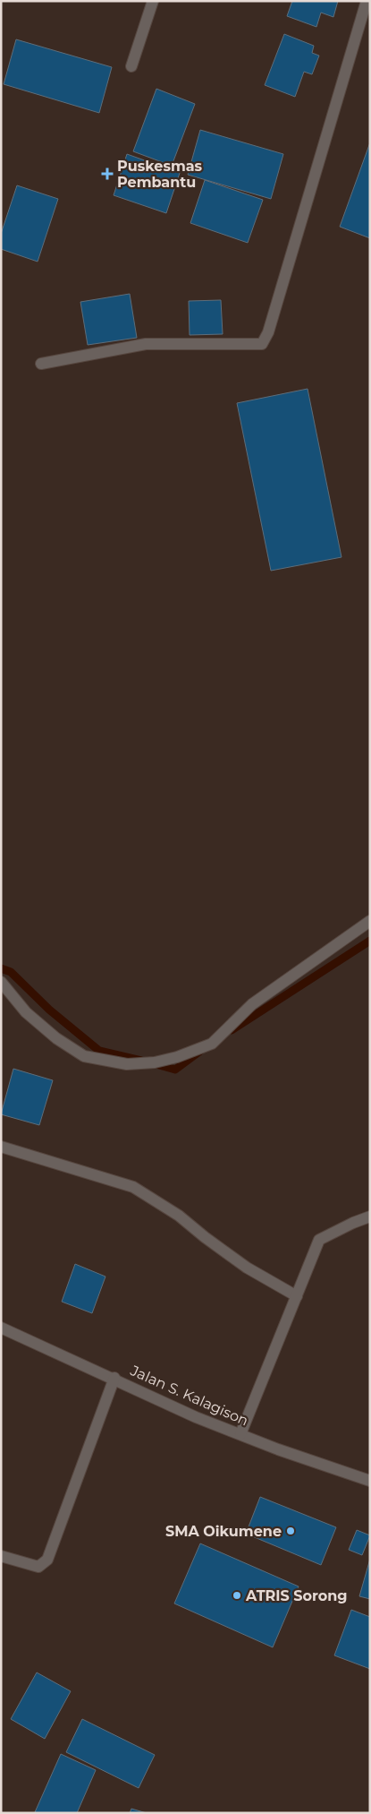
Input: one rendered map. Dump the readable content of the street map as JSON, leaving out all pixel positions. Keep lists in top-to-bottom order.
{
  "streets": {
    "street": ["Jalan S. Kalagison"]
  },
  "places": {
    "health": ["Puskesmas Pembantu"],
    "other": ["SMA Oikumene", "ATRIS Sorong"]
  }
}
